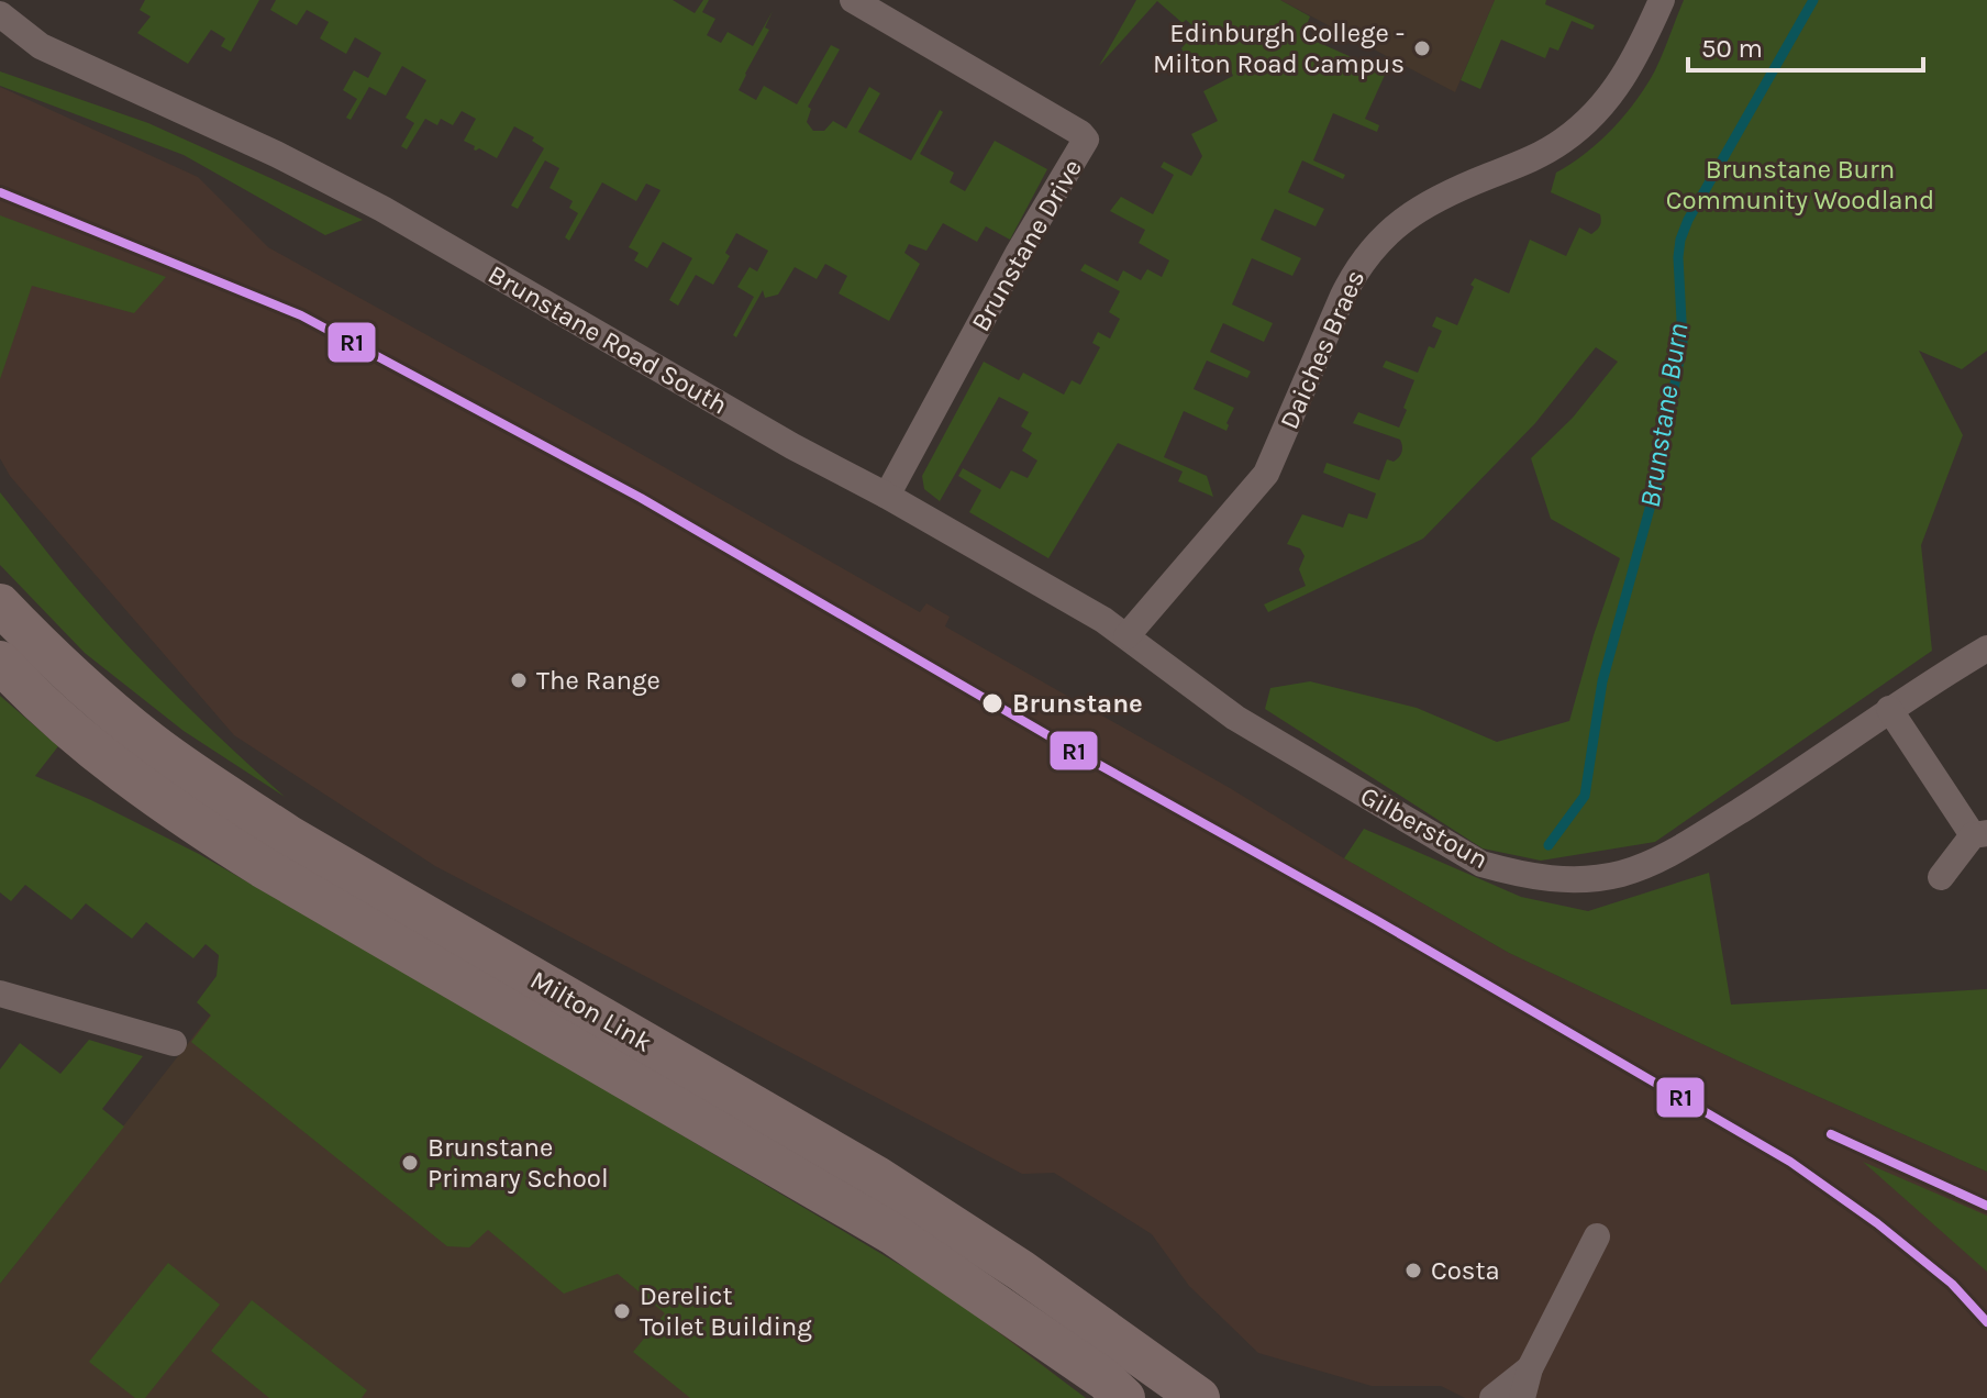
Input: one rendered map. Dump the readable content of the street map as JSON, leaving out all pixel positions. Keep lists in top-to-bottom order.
{
  "streets": {
    "main road": ["Milton Link"],
    "street": [
      "Brunstane Drive",
      "Brunstane Road South",
      "Daiches Braes",
      "Gilberstoun"
    ]
  },
  "crossings": [
    ["Brunstane Drive", "Brunstane Road South"],
    ["Brunstane Road South", "Daiches Braes"],
    ["Brunstane Road South", "Gilberstoun"]
  ],
  "water": ["Brunstane Burn"],
  "parks": ["Brunstane Burn Community Woodland"],
  "places": [
    "Edinburgh College - Milton Road Campus",
    "The Range",
    "Brunstane",
    "Brunstane Primary School",
    "Costa",
    "Derelict Toilet Building"
  ],
  "lines": ["transit line R1"],
  "scale_bar": "50 m"
}
